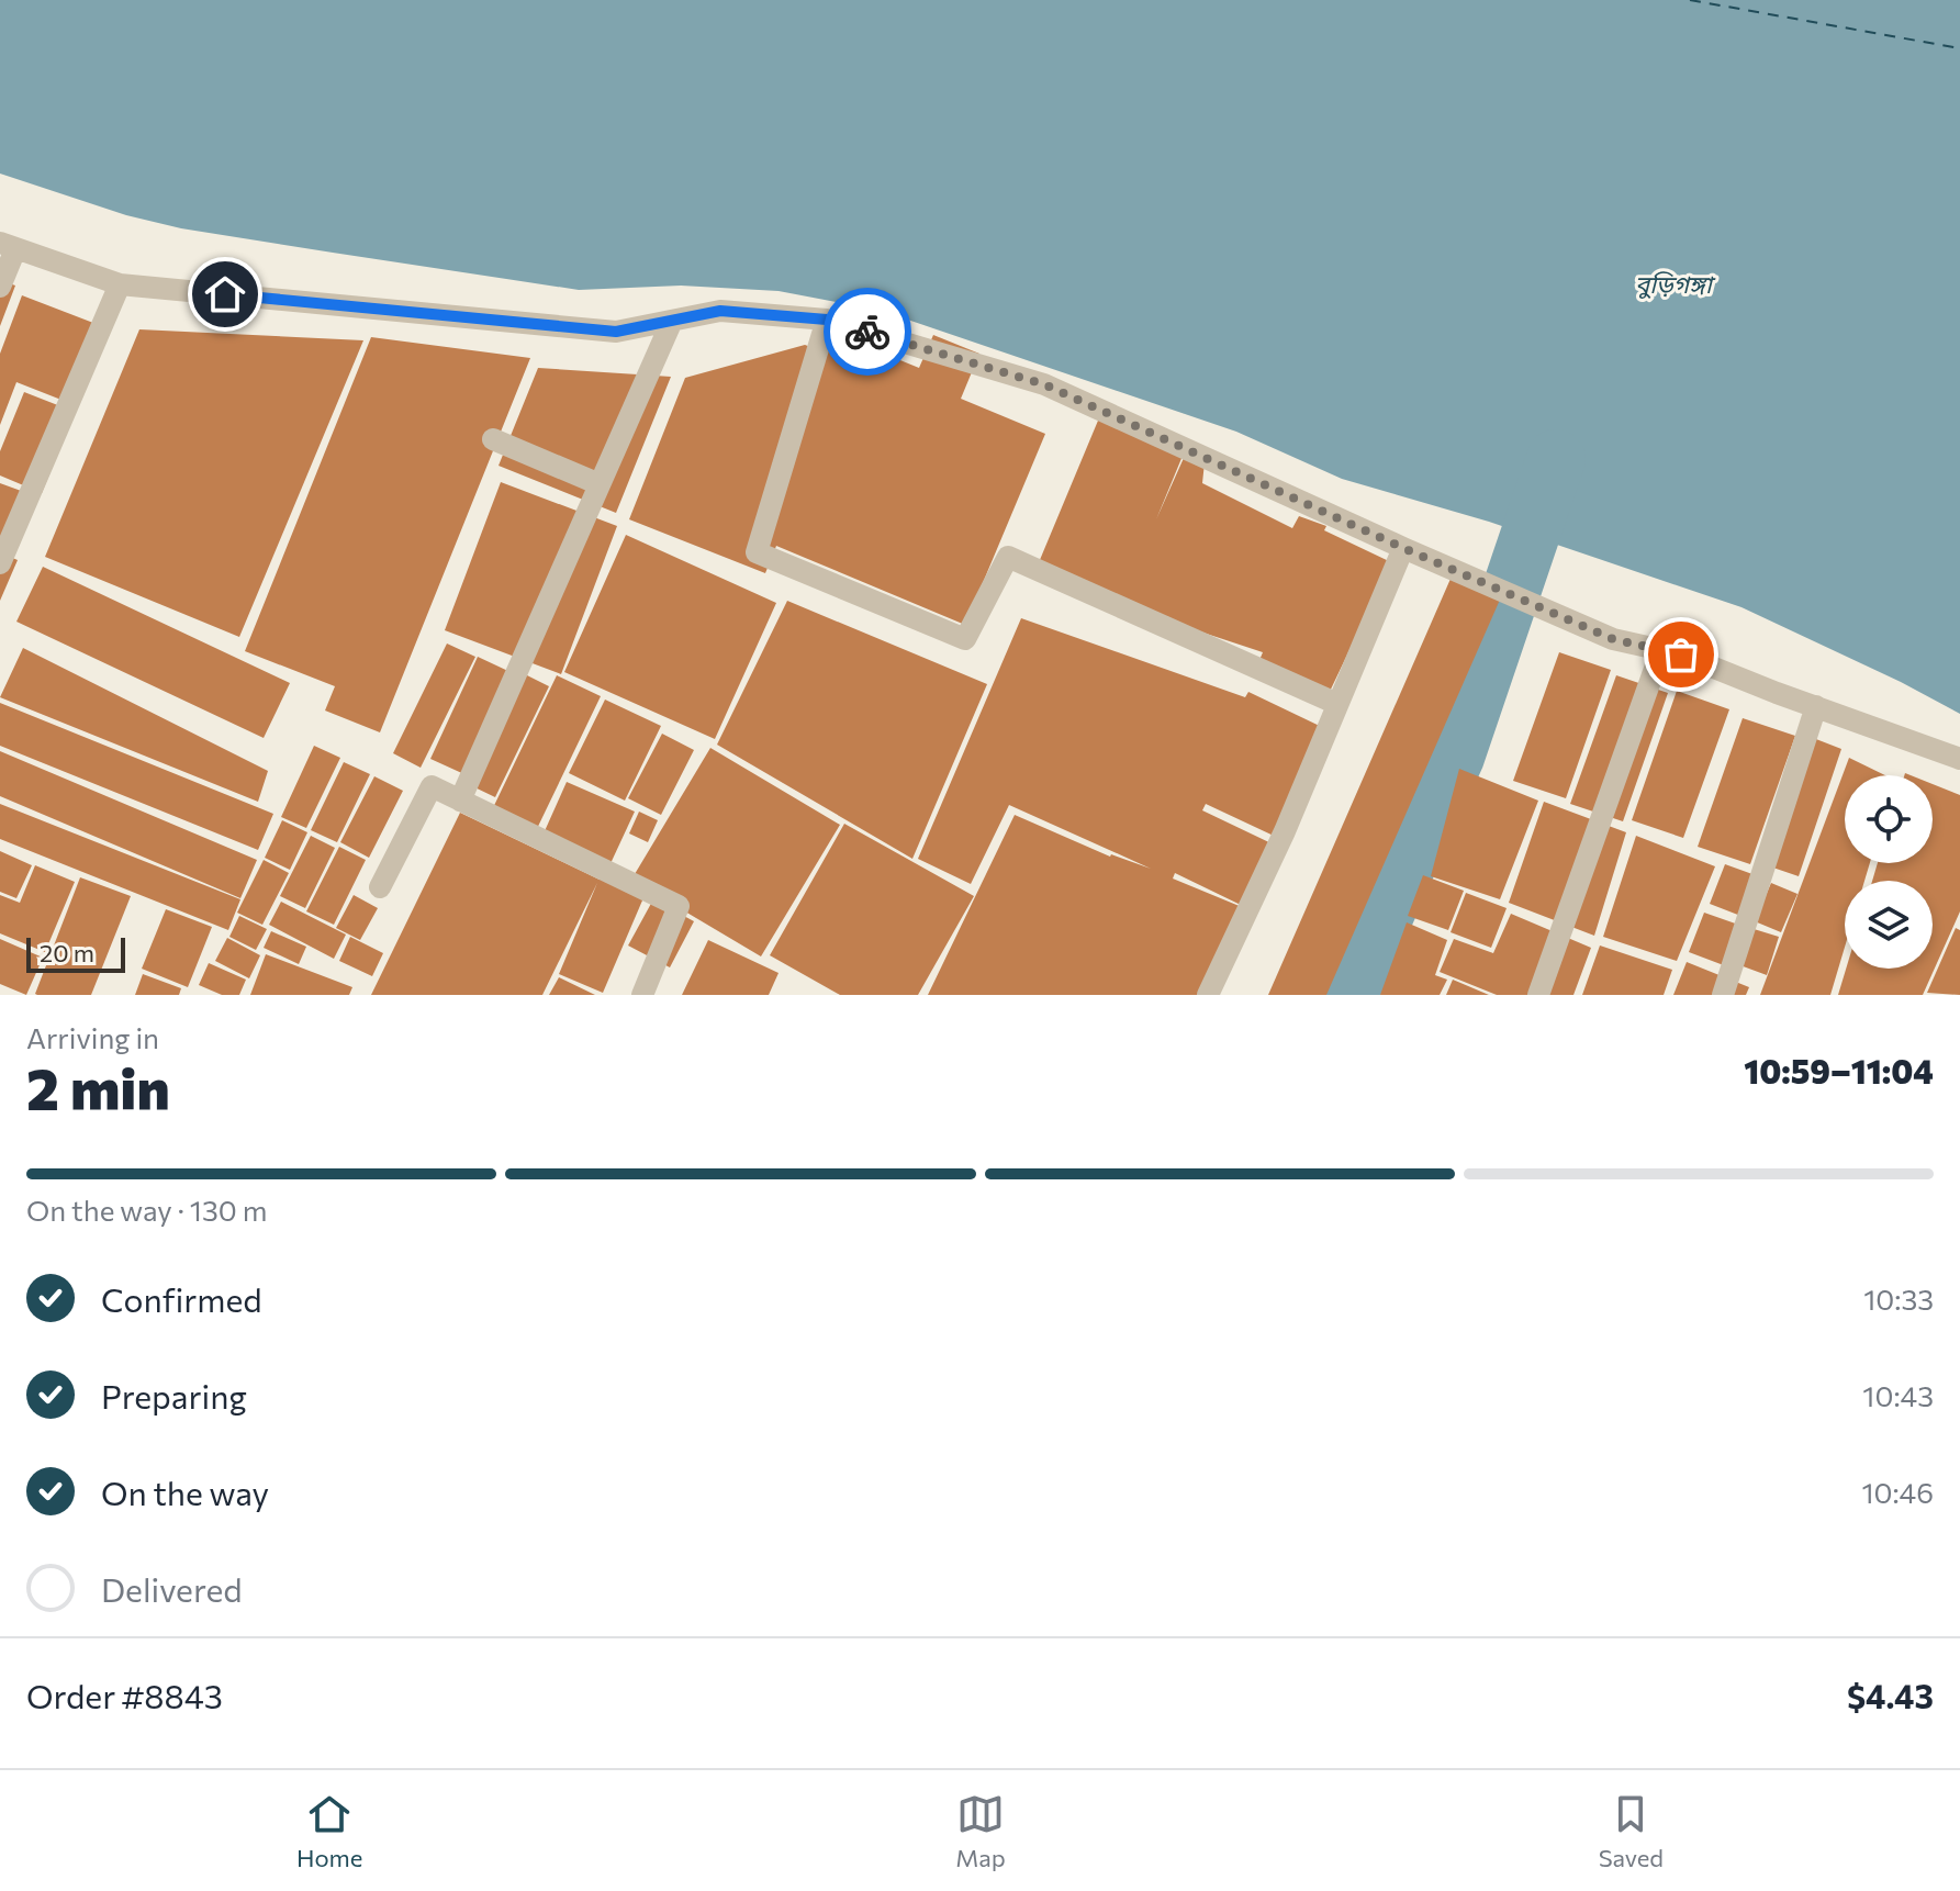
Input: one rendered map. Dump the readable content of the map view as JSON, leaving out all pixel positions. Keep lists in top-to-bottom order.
{
  "water": ["বুড়িগঙ্গা"],
  "scale_bar": "20 m",
  "page": {
    "scale": "20 m",
    "heading": ["2 min", "Arriving in", "10:59–11:04"],
    "panel": ["Order #8843", "$4.43"],
    "bar": "On the way · 130 m",
    "list": [
      ["Confirmed", "10:33"],
      ["Preparing", "10:43"],
      ["On the way", "10:46"],
      "Delivered"
    ],
    "tabs": ["Home", "Map", "Saved"]
  }
}
